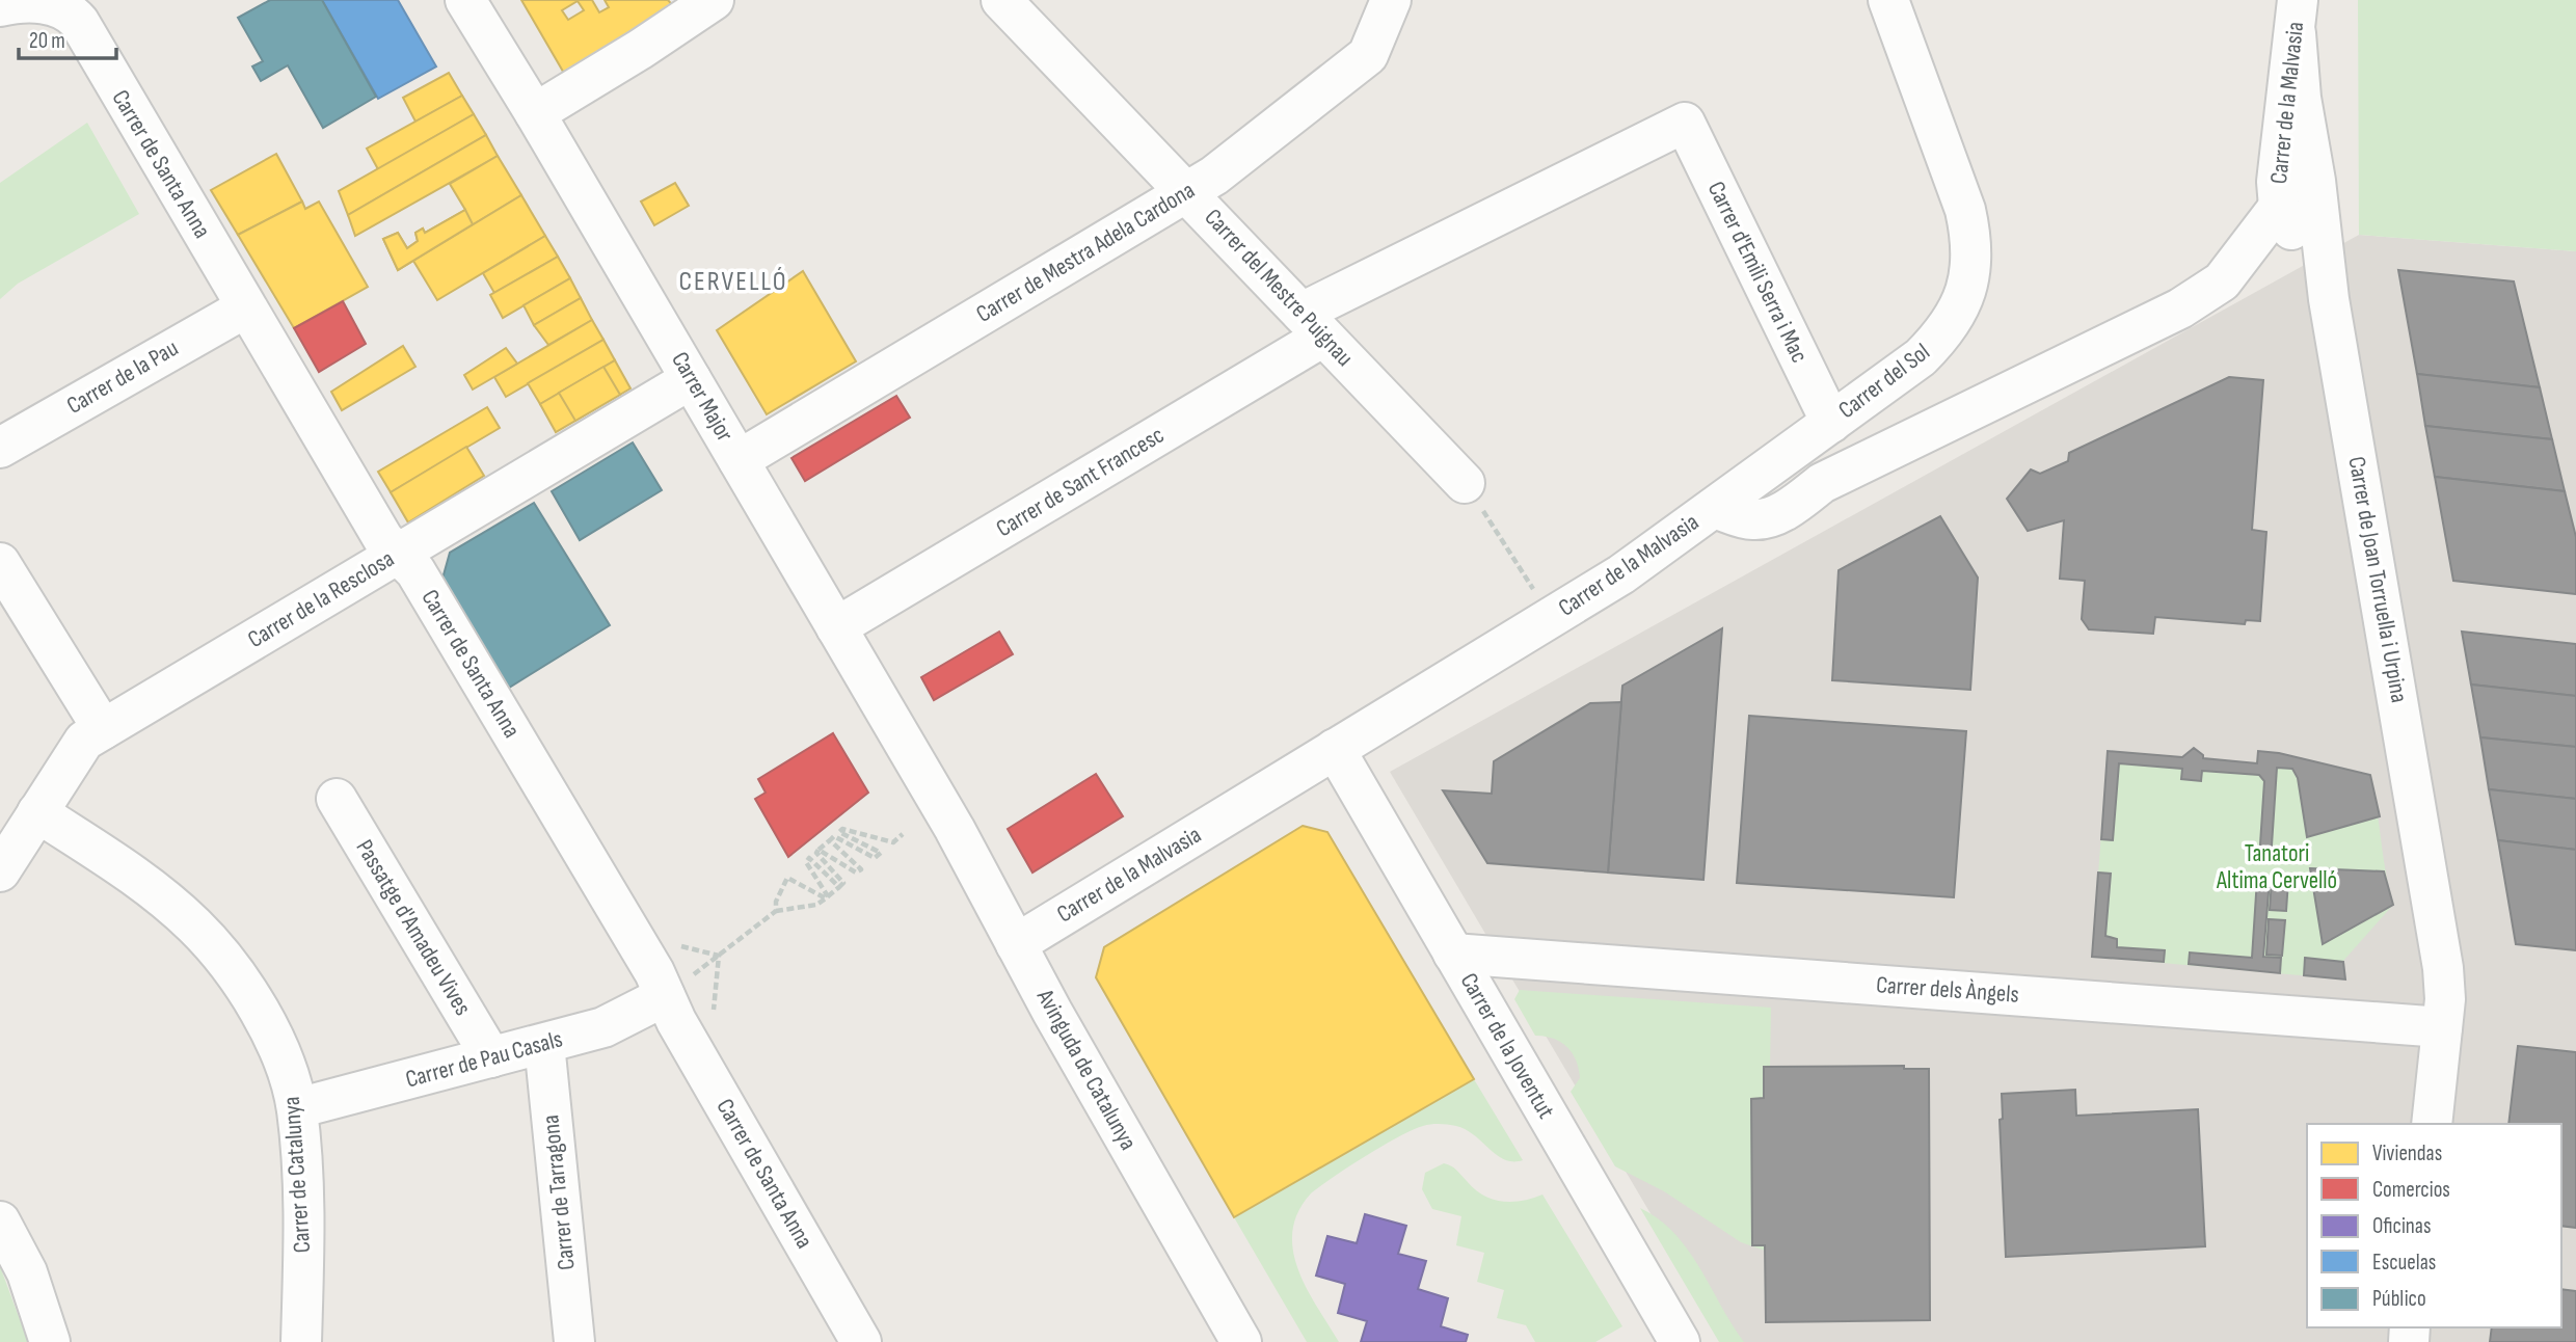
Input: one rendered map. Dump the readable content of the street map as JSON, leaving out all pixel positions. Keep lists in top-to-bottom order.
{
  "streets": {
    "street": [
      "Carrer de la Malvasia",
      "Carrer de Santa Anna",
      "Carrer de Mestra Adela Cardona",
      "Carrer d'Emili Serra i Mac",
      "Carrer del Mestre Puignau",
      "Carrer de la Pau",
      "Carrer del Sol",
      "Carrer Major",
      "Carrer de Sant Francesc",
      "Carrer de Joan Torruella i Urpina",
      "Carrer de la Resclosa",
      "Passatge d'Amadeu Vives",
      "Carrer dels Àngels",
      "Carrer de la Joventut",
      "Carrer de Pau Casals",
      "Avinguda de Catalunya",
      "Carrer de Catalunya",
      "Carrer de Tarragona"
    ]
  },
  "crossings": [
    ["Carrer de la Malvasia", "Carrer del Sol"],
    ["Carrer de la Malvasia", "Carrer de Joan Torruella i Urpina"],
    ["Carrer de la Malvasia", "Carrer de la Joventut"],
    ["Carrer de la Malvasia", "Avinguda de Catalunya"],
    ["Carrer de Santa Anna", "Carrer de la Pau"],
    ["Carrer de Santa Anna", "Carrer de la Resclosa"],
    ["Carrer de Santa Anna", "Carrer de Pau Casals"],
    ["Carrer de Mestra Adela Cardona", "Carrer del Mestre Puignau"],
    ["Carrer de Mestra Adela Cardona", "Carrer Major"],
    ["Carrer d'Emili Serra i Mac", "Carrer del Sol"],
    ["Carrer d'Emili Serra i Mac", "Carrer de Sant Francesc"],
    ["Carrer del Mestre Puignau", "Carrer de Sant Francesc"],
    ["Carrer Major", "Carrer de Sant Francesc"],
    ["Carrer Major", "Carrer de la Resclosa"],
    ["Carrer Major", "Avinguda de Catalunya"],
    ["Carrer de Joan Torruella i Urpina", "Carrer dels Àngels"],
    ["Carrer de la Resclosa", "Carrer de Catalunya"],
    ["Passatge d'Amadeu Vives", "Carrer de Pau Casals"],
    ["Carrer dels Àngels", "Carrer de la Joventut"],
    ["Carrer de Pau Casals", "Carrer de Catalunya"],
    ["Carrer de Pau Casals", "Carrer de Tarragona"]
  ],
  "districts": ["CERVELLÓ"],
  "parks": ["Tanatori Altima Cervelló"],
  "legend": [
    "Viviendas",
    "Comercios",
    "Oficinas",
    "Escuelas",
    "Público"
  ],
  "scale_bar": "20 m"
}
